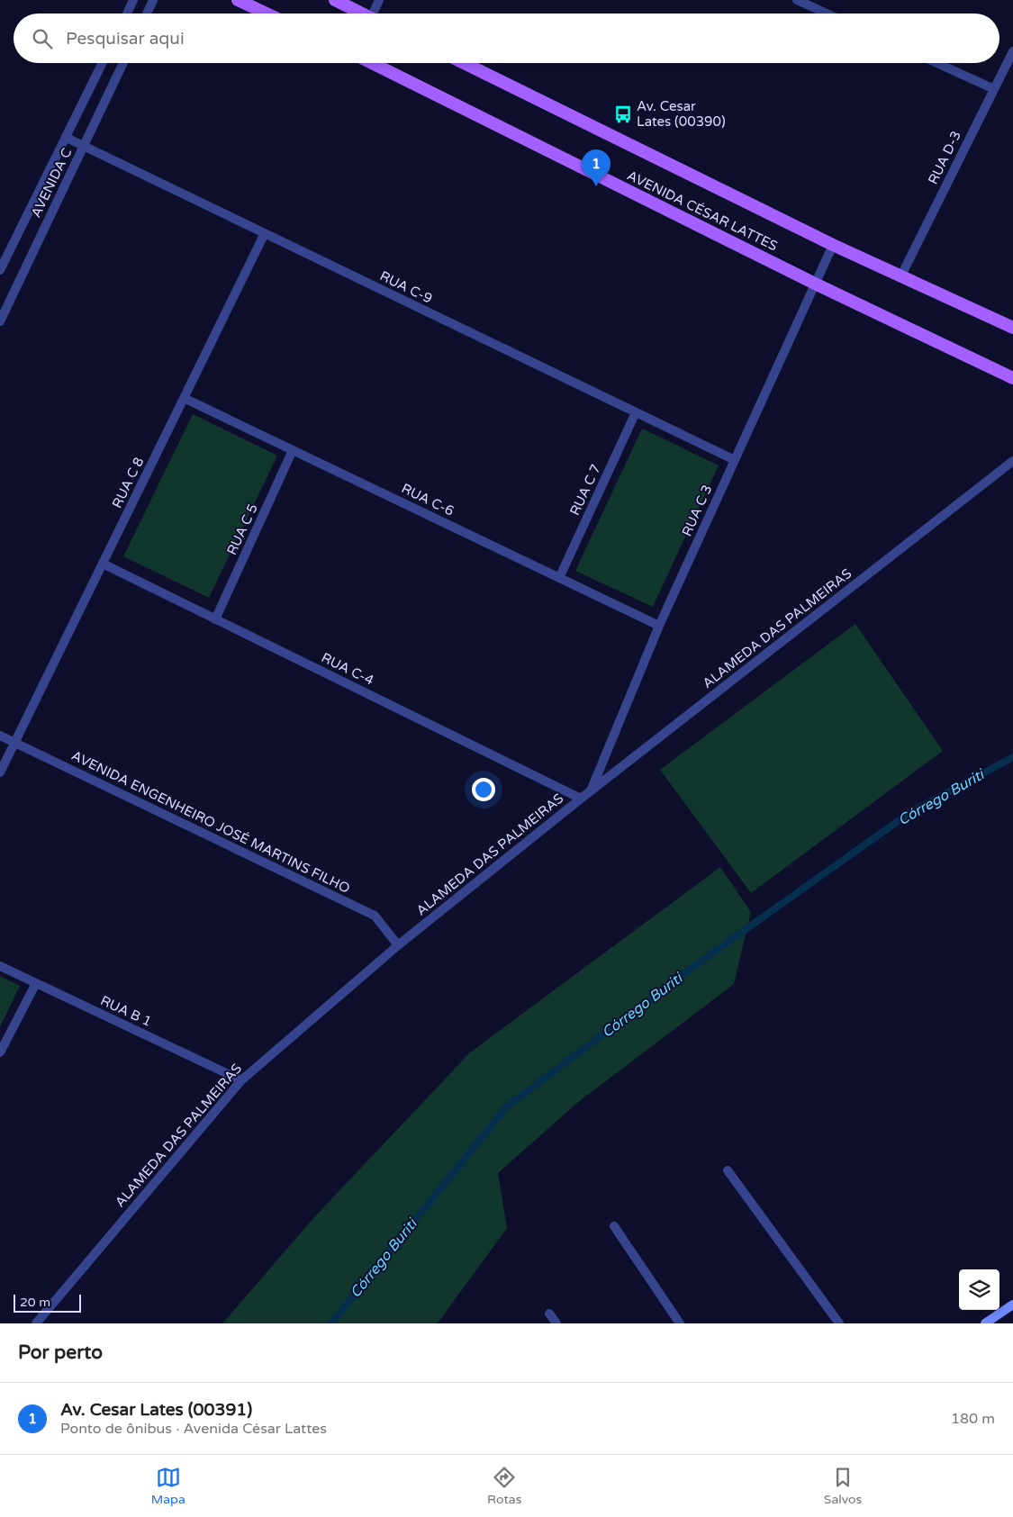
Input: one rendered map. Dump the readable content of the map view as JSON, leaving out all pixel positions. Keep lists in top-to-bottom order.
{
  "streets": {
    "main road": ["AVENIDA CÉSAR LATTES"],
    "street": [
      "RUA D-3",
      "AVENIDA C",
      "RUA C-9",
      "RUA C 8",
      "RUA C 7",
      "RUA C-6",
      "RUA C 3",
      "RUA C 5",
      "ALAMEDA DAS PALMEIRAS",
      "RUA C-4",
      "AVENIDA ENGENHEIRO JOSÉ MARTINS FILHO",
      "RUA B 1"
    ]
  },
  "crossings": [
    ["RUA D-3", "AVENIDA CÉSAR LATTES"],
    ["AVENIDA C", "RUA C-9"],
    ["AVENIDA CÉSAR LATTES", "RUA C 3"],
    ["RUA C-9", "RUA C 8"],
    ["RUA C-9", "RUA C 7"],
    ["RUA C-9", "RUA C 3"],
    ["RUA C 8", "RUA C-6"],
    ["RUA C 8", "RUA C-4"],
    ["RUA C 8", "AVENIDA ENGENHEIRO JOSÉ MARTINS FILHO"],
    ["RUA C 7", "RUA C-6"],
    ["RUA C-6", "RUA C 3"],
    ["RUA C-6", "RUA C 5"],
    ["RUA C 3", "ALAMEDA DAS PALMEIRAS"],
    ["RUA C 5", "RUA C-4"],
    ["ALAMEDA DAS PALMEIRAS", "RUA C-4"],
    ["ALAMEDA DAS PALMEIRAS", "AVENIDA ENGENHEIRO JOSÉ MARTINS FILHO"],
    ["ALAMEDA DAS PALMEIRAS", "RUA B 1"]
  ],
  "water": ["Córrego Buriti"],
  "places": {
    "bus stop": ["Av. Cesar Lates (00390)"]
  },
  "scale_bar": "20 m",
  "page": {
    "search": "Pesquisar aqui",
    "pins": "1",
    "scale": "20 m",
    "heading": "Por perto",
    "list": [
      {
        "mark": "1",
        "name": "Av. Cesar Lates (00391)",
        "note": "Ponto de ônibus · Avenida César Lattes",
        "value": "180 m"
      }
    ],
    "nav": ["Mapa", "Rotas", "Salvos"]
  }
}
